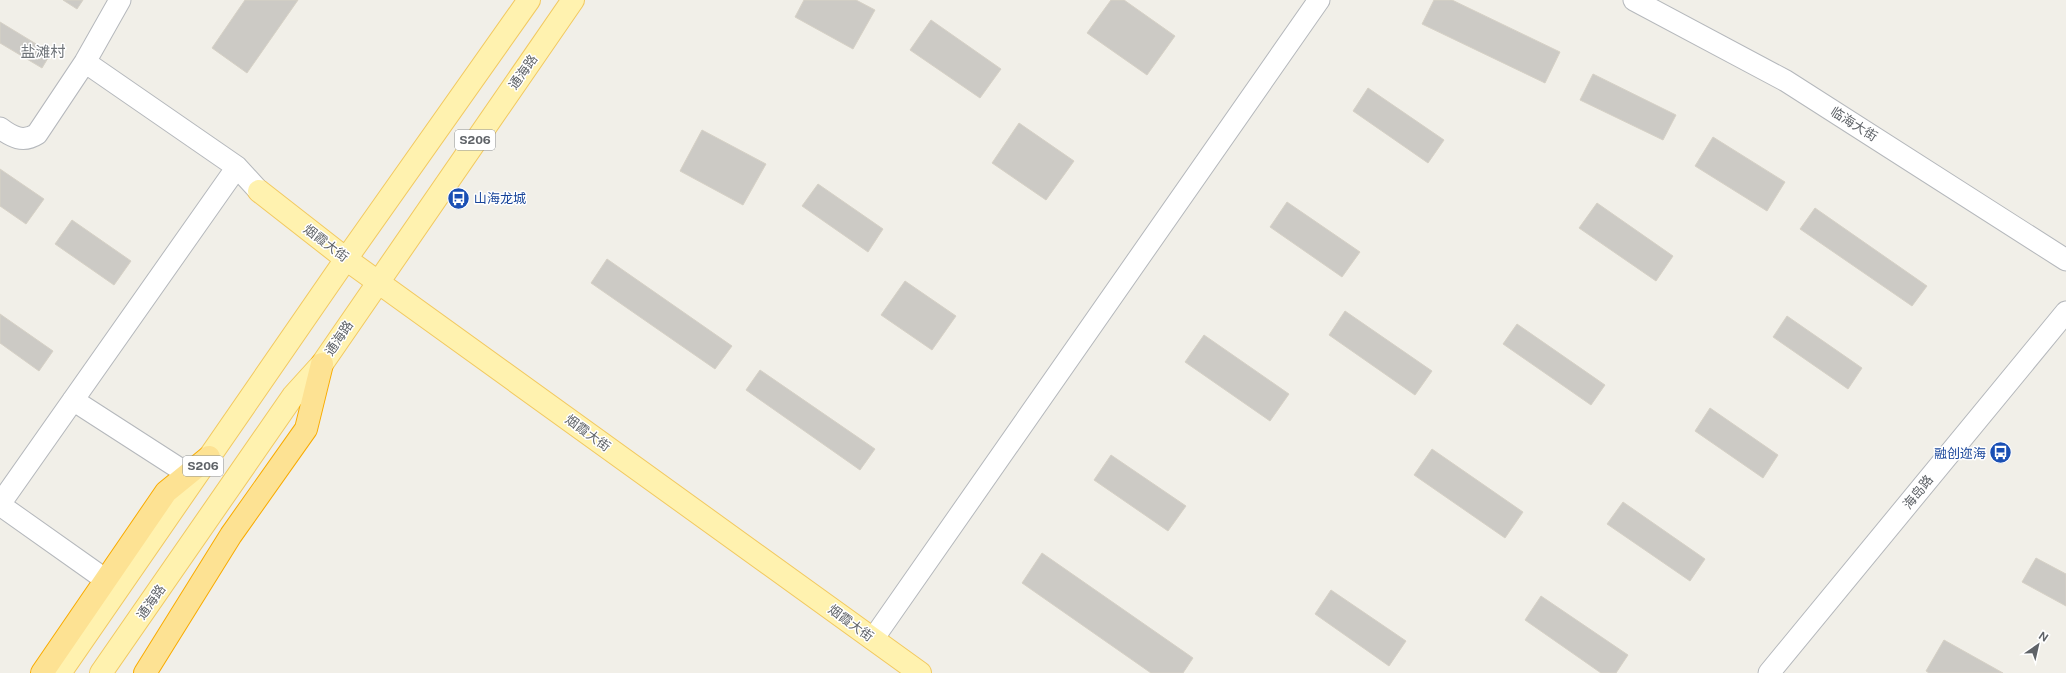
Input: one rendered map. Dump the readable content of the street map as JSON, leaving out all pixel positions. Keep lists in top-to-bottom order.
{
  "streets": {
    "main road": ["通海路", "S206", "烟霞大街"],
    "street": ["临海大街", "海岛路"]
  },
  "crossings": [
    ["通海路", "烟霞大街"],
    ["S206", "烟霞大街"]
  ],
  "districts": ["盐滩村"],
  "places": {
    "bus stop": ["山海龙城", "融创迩海"]
  },
  "north": "top right"
}
